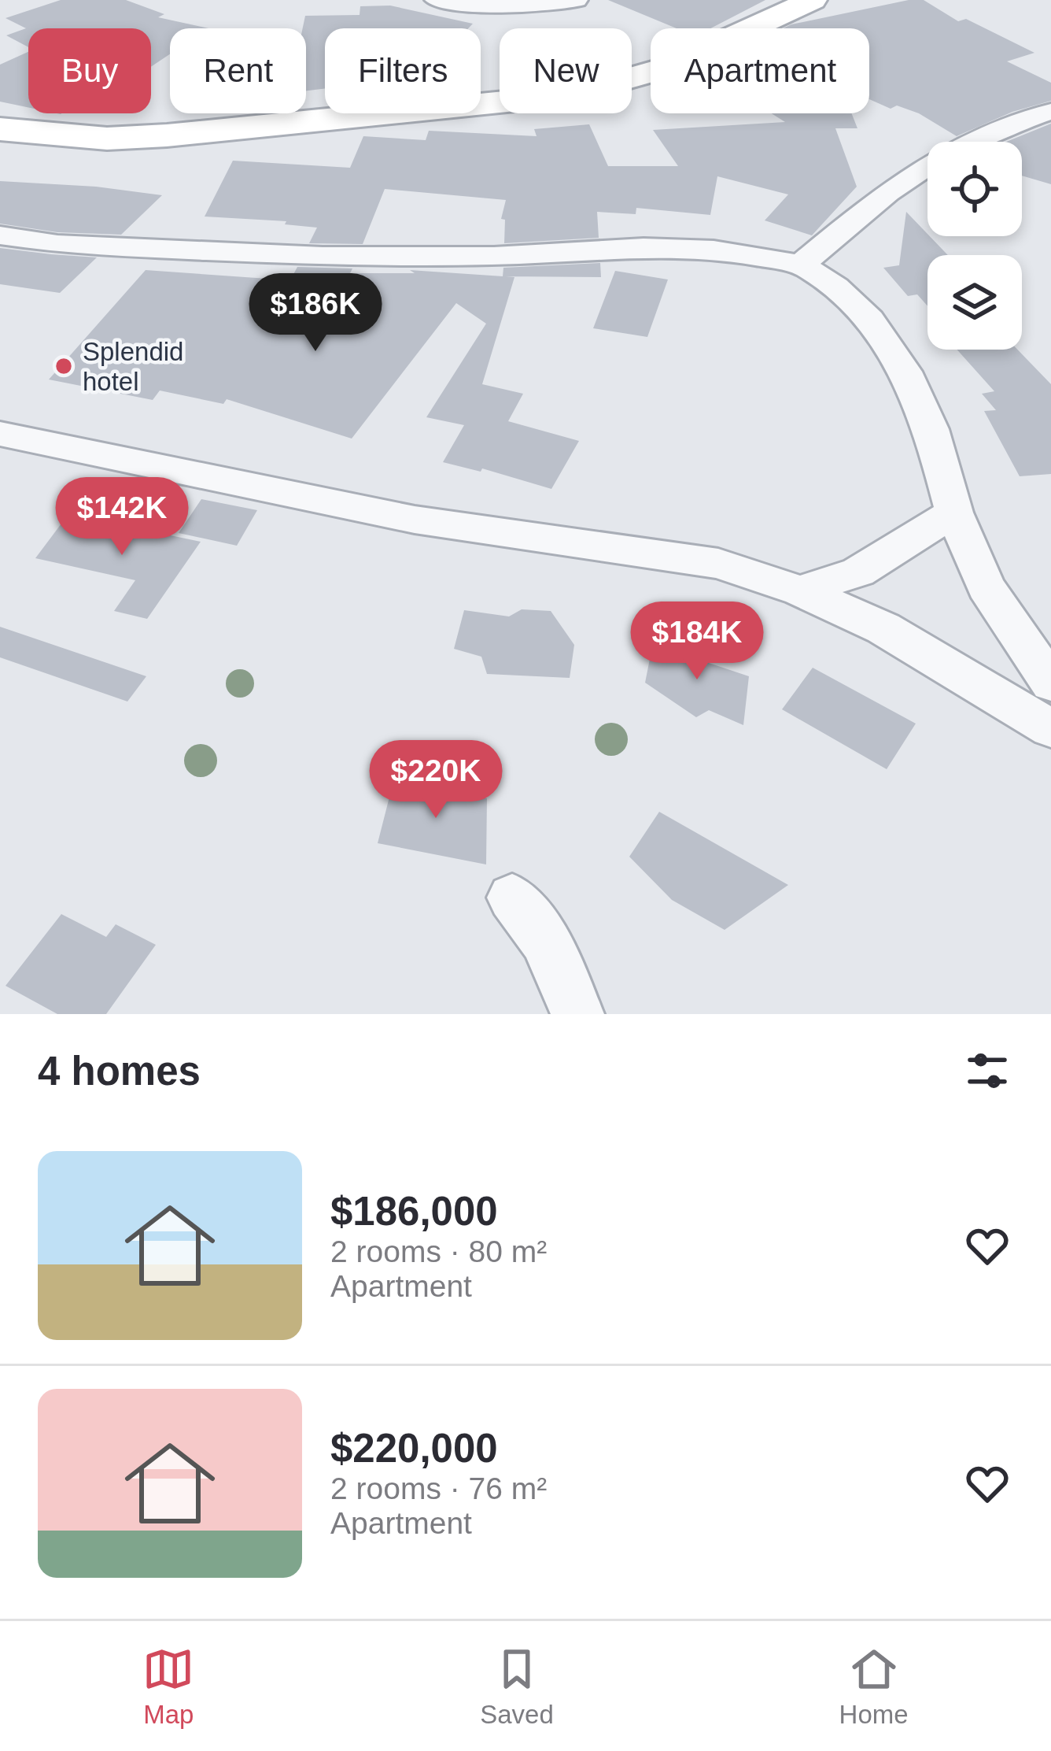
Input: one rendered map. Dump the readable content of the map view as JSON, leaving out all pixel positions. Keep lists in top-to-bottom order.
{
  "places": ["Splendid hotel"],
  "page": {
    "chip": [
      "Buy",
      "Rent",
      "Filters",
      "New",
      "Apartment"
    ],
    "price": [
      "$186K",
      "$142K",
      "$184K",
      "$220K"
    ],
    "heading": "4 homes",
    "list": [
      {
        "name": "$186,000",
        "note": "2 rooms · 80 m² · Apartment"
      },
      {
        "name": "$220,000",
        "note": "2 rooms · 76 m² · Apartment"
      }
    ],
    "tabs": ["Map", "Saved", "Home"]
  }
}
